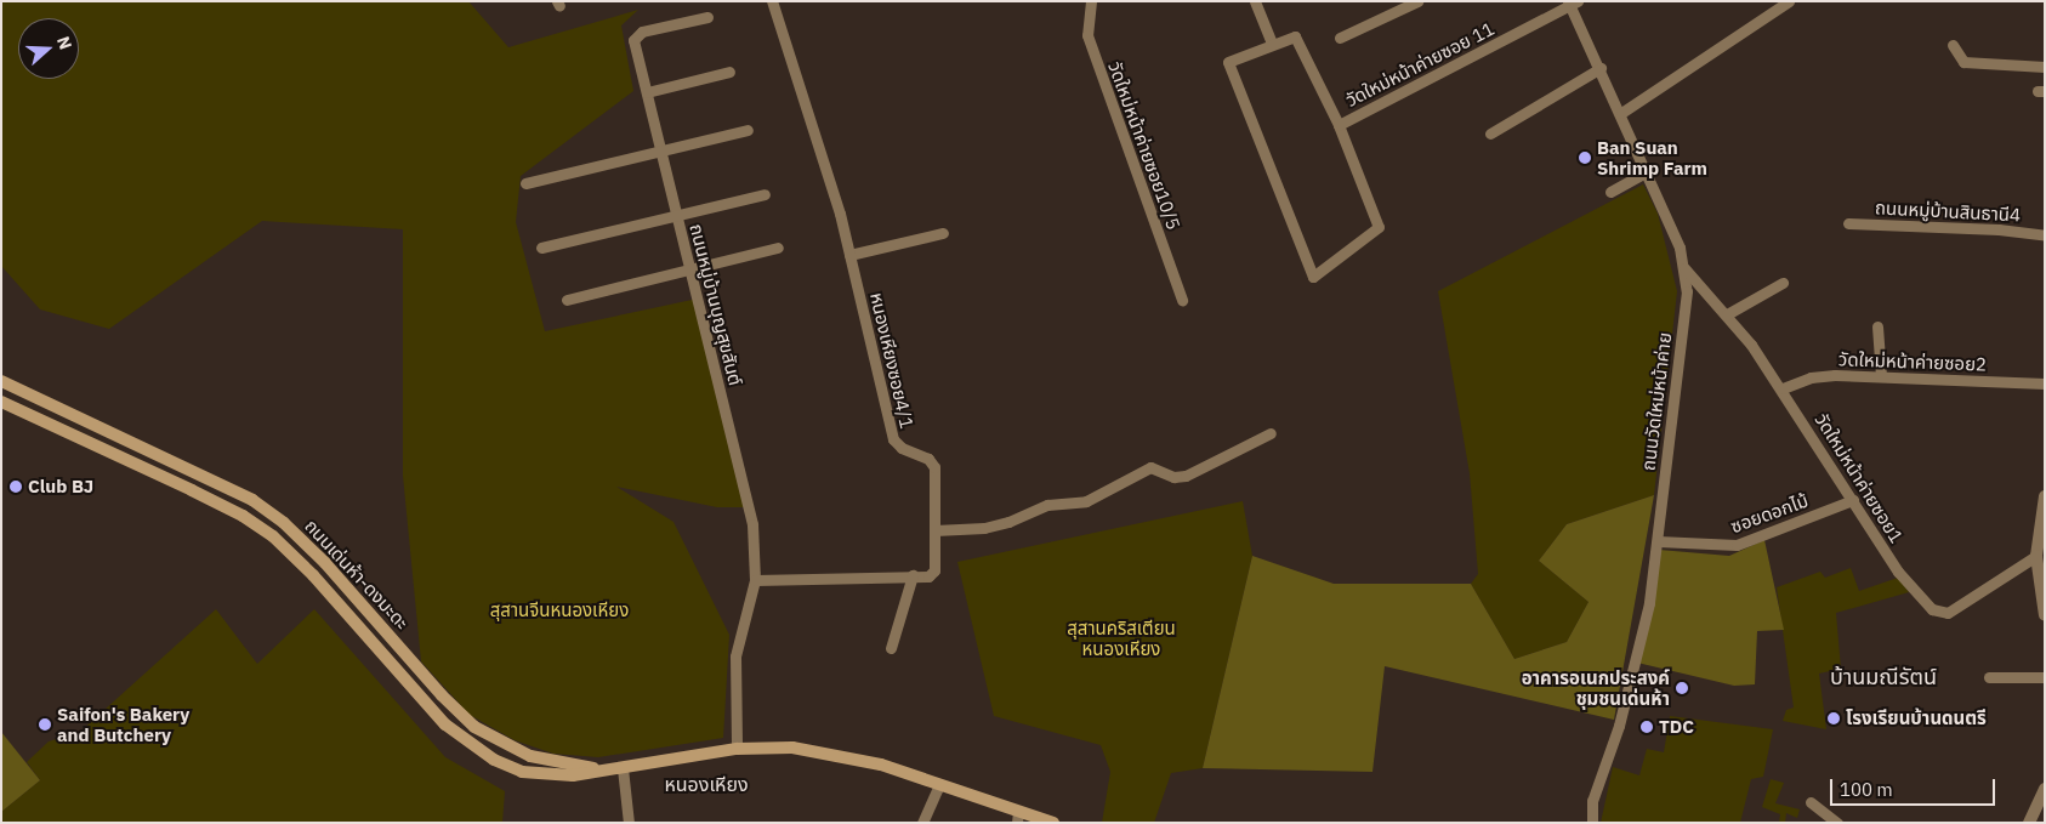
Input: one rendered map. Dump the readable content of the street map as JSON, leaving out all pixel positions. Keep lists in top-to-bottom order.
{
  "streets": {
    "main road": ["ถนนเด่นห้า-ดงมะดะ"],
    "street": [
      "วัดใหม่หน้าค่ายซอย 11",
      "วัดใหม่หน้าค่ายซอย10/5",
      "ถนนหมู่บ้านสินธานี4",
      "ถนนหมู่บ้านบุญสุขสันต์",
      "หนองเหียงซอย4/1",
      "วัดใหม่หน้าค่ายซอย2",
      "ถนนวัดใหม่หน้าค่าย",
      "วัดใหม่หน้าค่ายซอย1",
      "ซอยดอกไม้"
    ]
  },
  "crossings": [
    ["วัดใหม่หน้าค่ายซอย 11", "ถนนวัดใหม่หน้าค่าย"],
    ["ถนนหมู่บ้านบุญสุขสันต์", "หนองเหียงซอย4/1"],
    ["ถนนหมู่บ้านบุญสุขสันต์", "ถนนเด่นห้า-ดงมะดะ"],
    ["วัดใหม่หน้าค่ายซอย2", "วัดใหม่หน้าค่ายซอย1"],
    ["ถนนวัดใหม่หน้าค่าย", "วัดใหม่หน้าค่ายซอย1"],
    ["ถนนวัดใหม่หน้าค่าย", "ซอยดอกไม้"],
    ["วัดใหม่หน้าค่ายซอย1", "ซอยดอกไม้"]
  ],
  "districts": ["บ้านมณีรัตน์", "หนองเหียง"],
  "parks": ["สุสานจีนหนองเหียง", "สุสานคริสเตียน หนองเหียง"],
  "places": [
    "Ban Suan Shrimp Farm",
    "Club BJ",
    "อาคารอเนกประสงค์ ชุมชนเด่นห้า",
    "โรงเรียนบ้านดนตรี",
    "Saifon's Bakery and Butchery",
    "TDC"
  ],
  "scale_bar": "100 m",
  "north": "right"
}
